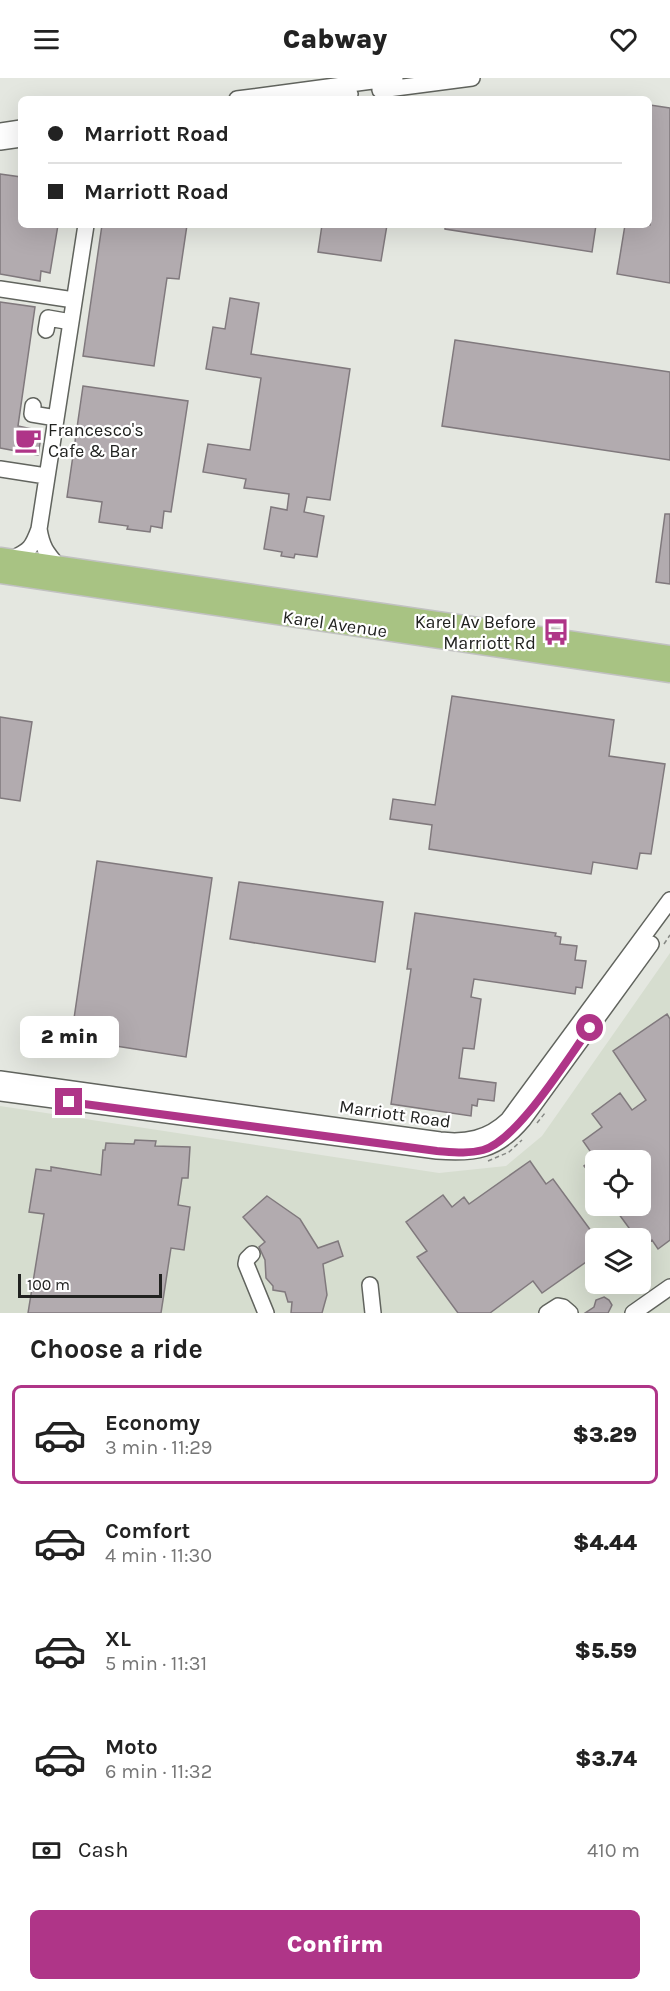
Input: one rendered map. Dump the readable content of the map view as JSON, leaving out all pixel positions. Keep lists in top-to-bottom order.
{
  "streets": {
    "main road": ["Karel Avenue"],
    "street": ["Marriott Road"]
  },
  "places": {
    "cafe": ["Francesco's Cafe & Bar"],
    "bus stop": ["Karel Av Before Marriott Rd"]
  },
  "scale_bar": "100 m",
  "page": {
    "header": "Cabway",
    "banner": ["Marriott Road", "Marriott Road"],
    "bubble": "2 min",
    "scale": "100 m",
    "heading": "Choose a ride",
    "list": [
      {
        "name": "Economy",
        "note": "3 min · 11:29",
        "value": "$3.29"
      },
      {
        "name": "Comfort",
        "note": "4 min · 11:30",
        "value": "$4.44"
      },
      {
        "name": "XL",
        "note": "5 min · 11:31",
        "value": "$5.59"
      },
      {
        "name": "Moto",
        "note": "6 min · 11:32",
        "value": "$3.74"
      }
    ],
    "pay": ["Cash", "410 m"],
    "buttons": "Confirm"
  }
}
